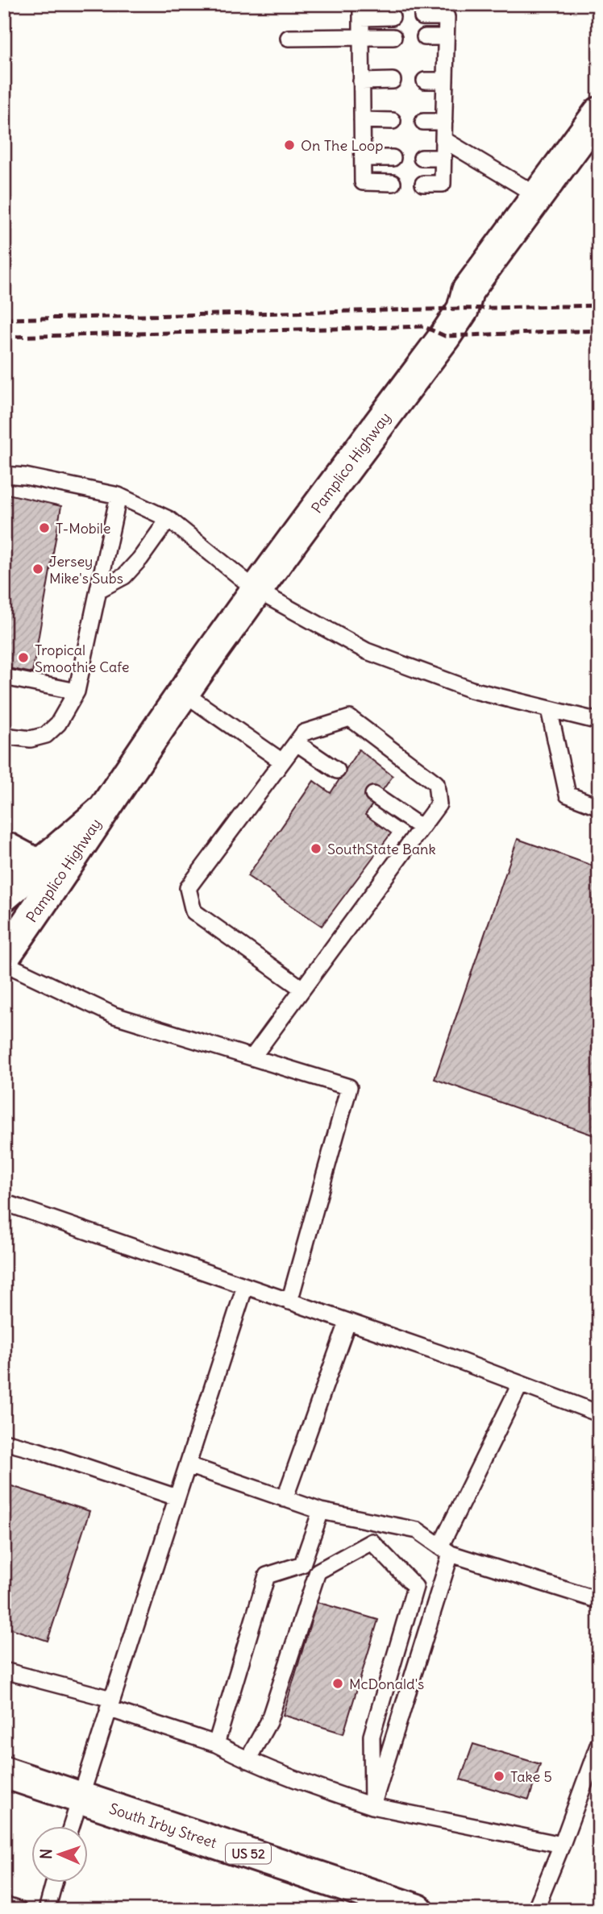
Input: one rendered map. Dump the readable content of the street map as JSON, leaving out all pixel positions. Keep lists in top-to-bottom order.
{
  "streets": {
    "main road": ["Pamplico Highway", "South Irby Street", "US 52"]
  },
  "places": [
    "On The Loop",
    "T-Mobile",
    "Jersey Mike's Subs",
    "Tropical Smoothie Cafe",
    "SouthState Bank",
    "McDonald's",
    "Take 5"
  ],
  "north": "left"
}
